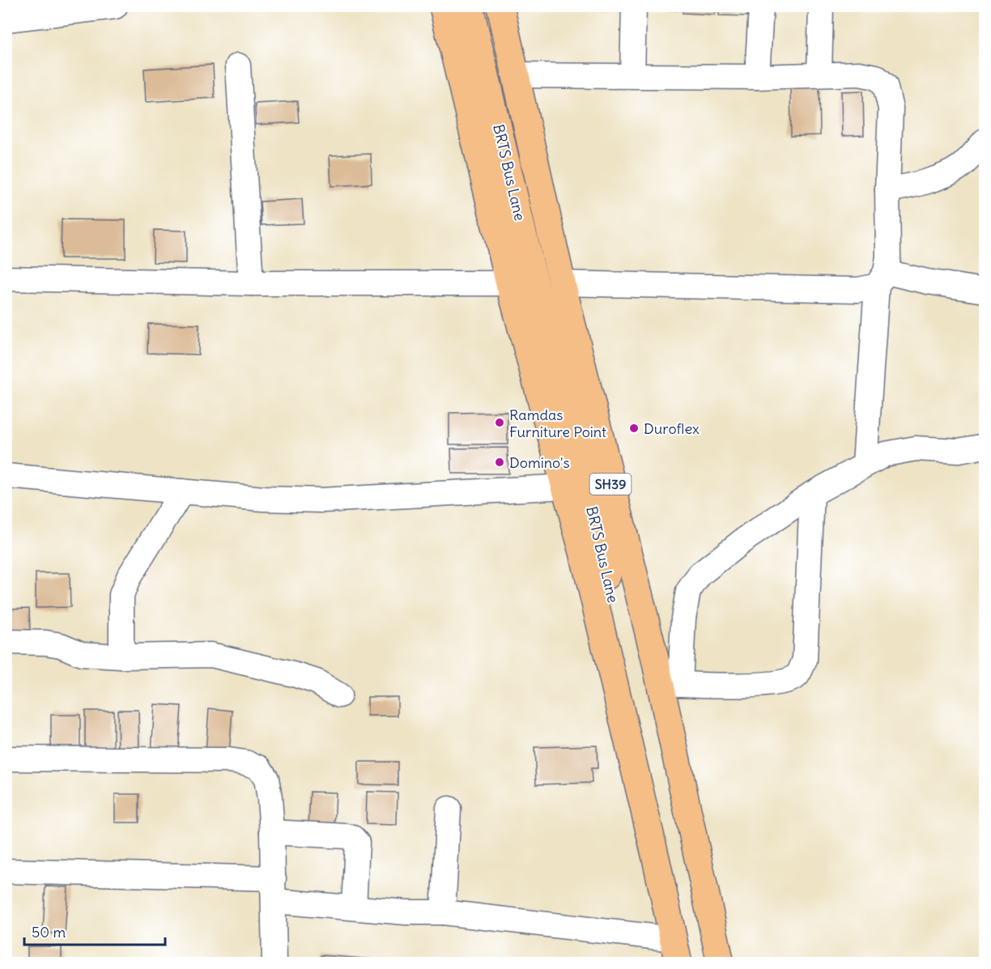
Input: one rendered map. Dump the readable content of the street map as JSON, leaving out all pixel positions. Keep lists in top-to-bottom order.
{
  "streets": {
    "main road": ["BRTS Bus Lane", "SH39"]
  },
  "places": ["Ramdas Furniture Point", "Duroflex", "Domino's"],
  "scale_bar": "50 m"
}
